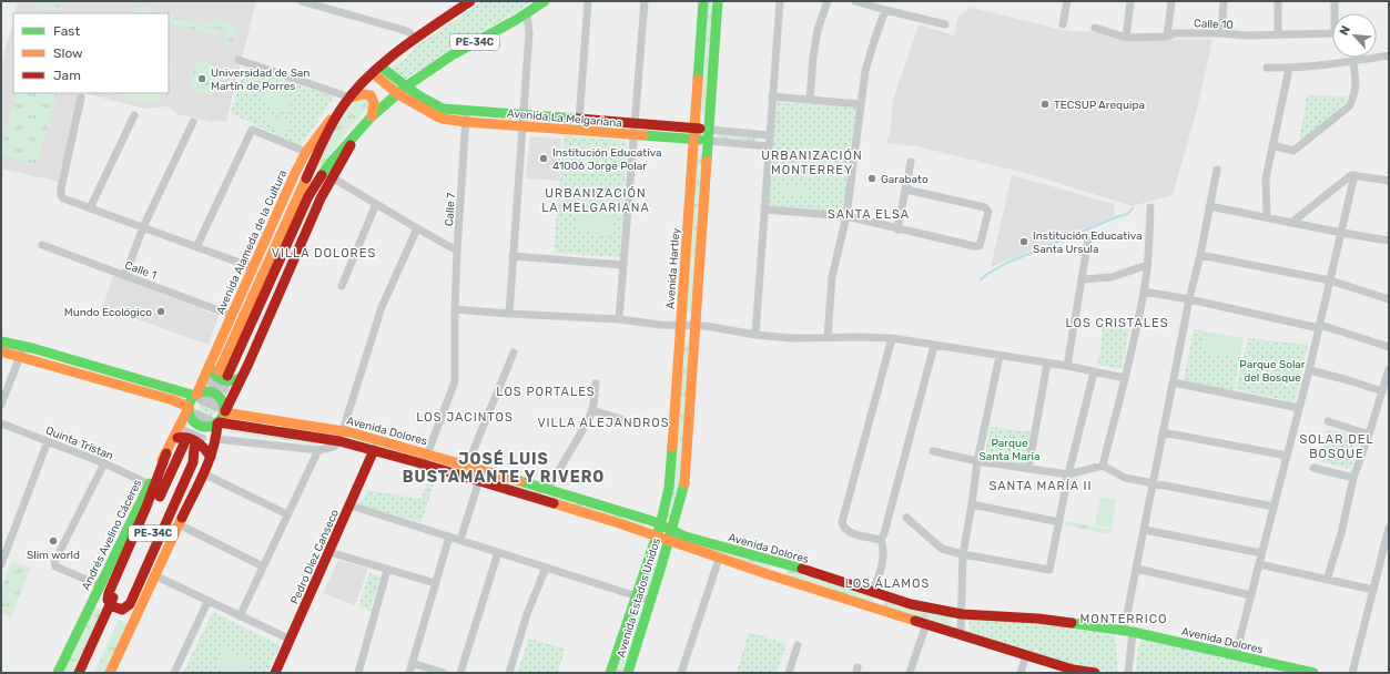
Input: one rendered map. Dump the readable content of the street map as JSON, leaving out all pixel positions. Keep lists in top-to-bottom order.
{
  "streets": {
    "main road": [
      "PE-34C",
      "Avenida La Melgariana",
      "Avenida Alameda de la Cultura",
      "Avenida Hartley",
      "Avenida Dolores",
      "Andrés Avelino Cáceres",
      "Pedro Diez Canseco",
      "Avenida Estados Unidos"
    ],
    "street": [
      "Calle 10",
      "Calle 7",
      "Calle 1",
      "Quinta Tristan"
    ]
  },
  "crossings": [
    ["PE-34C", "Avenida La Melgariana"],
    ["PE-34C", "Avenida Alameda de la Cultura"],
    ["Avenida La Melgariana", "Calle 7"],
    ["Avenida La Melgariana", "Avenida Alameda de la Cultura"],
    ["Avenida La Melgariana", "Avenida Hartley"],
    ["Calle 7", "Avenida Dolores"],
    ["Avenida Alameda de la Cultura", "Calle 1"],
    ["Avenida Alameda de la Cultura", "Avenida Dolores"],
    ["Avenida Alameda de la Cultura", "Andrés Avelino Cáceres"],
    ["Avenida Hartley", "Avenida Dolores"],
    ["Avenida Hartley", "Avenida Estados Unidos"],
    ["Avenida Dolores", "Andrés Avelino Cáceres"],
    ["Avenida Dolores", "Pedro Diez Canseco"],
    ["Avenida Dolores", "Avenida Estados Unidos"],
    ["Quinta Tristan", "Andrés Avelino Cáceres"]
  ],
  "districts": [
    "URBANIZACIÓN MONTERREY",
    "URBANIZACIÓN LA MELGARIANA",
    "SANTA ELSA",
    "VILLA DOLORES",
    "LOS CRISTALES",
    "LOS PORTALES",
    "LOS JACINTOS",
    "VILLA ALEJANDROS",
    "SOLAR DEL BOSQUE",
    "JOSÉ LUIS BUSTAMANTE Y RIVERO",
    "SANTA MARÍA II",
    "LOS ÁLAMOS",
    "MONTERRICO"
  ],
  "parks": ["Parque Solar del Bosque", "Parque Santa Maria"],
  "places": [
    "Universidad de San Martín de Porres",
    "TECSUP Arequipa",
    "Institución Educativa 41006 Jorge Polar",
    "Garabato",
    "Institución Educativa Santa Ursula",
    "Mundo Ecológico",
    "Slim world"
  ],
  "legend": ["Fast", "Slow", "Jam"],
  "north": "top left"
}
